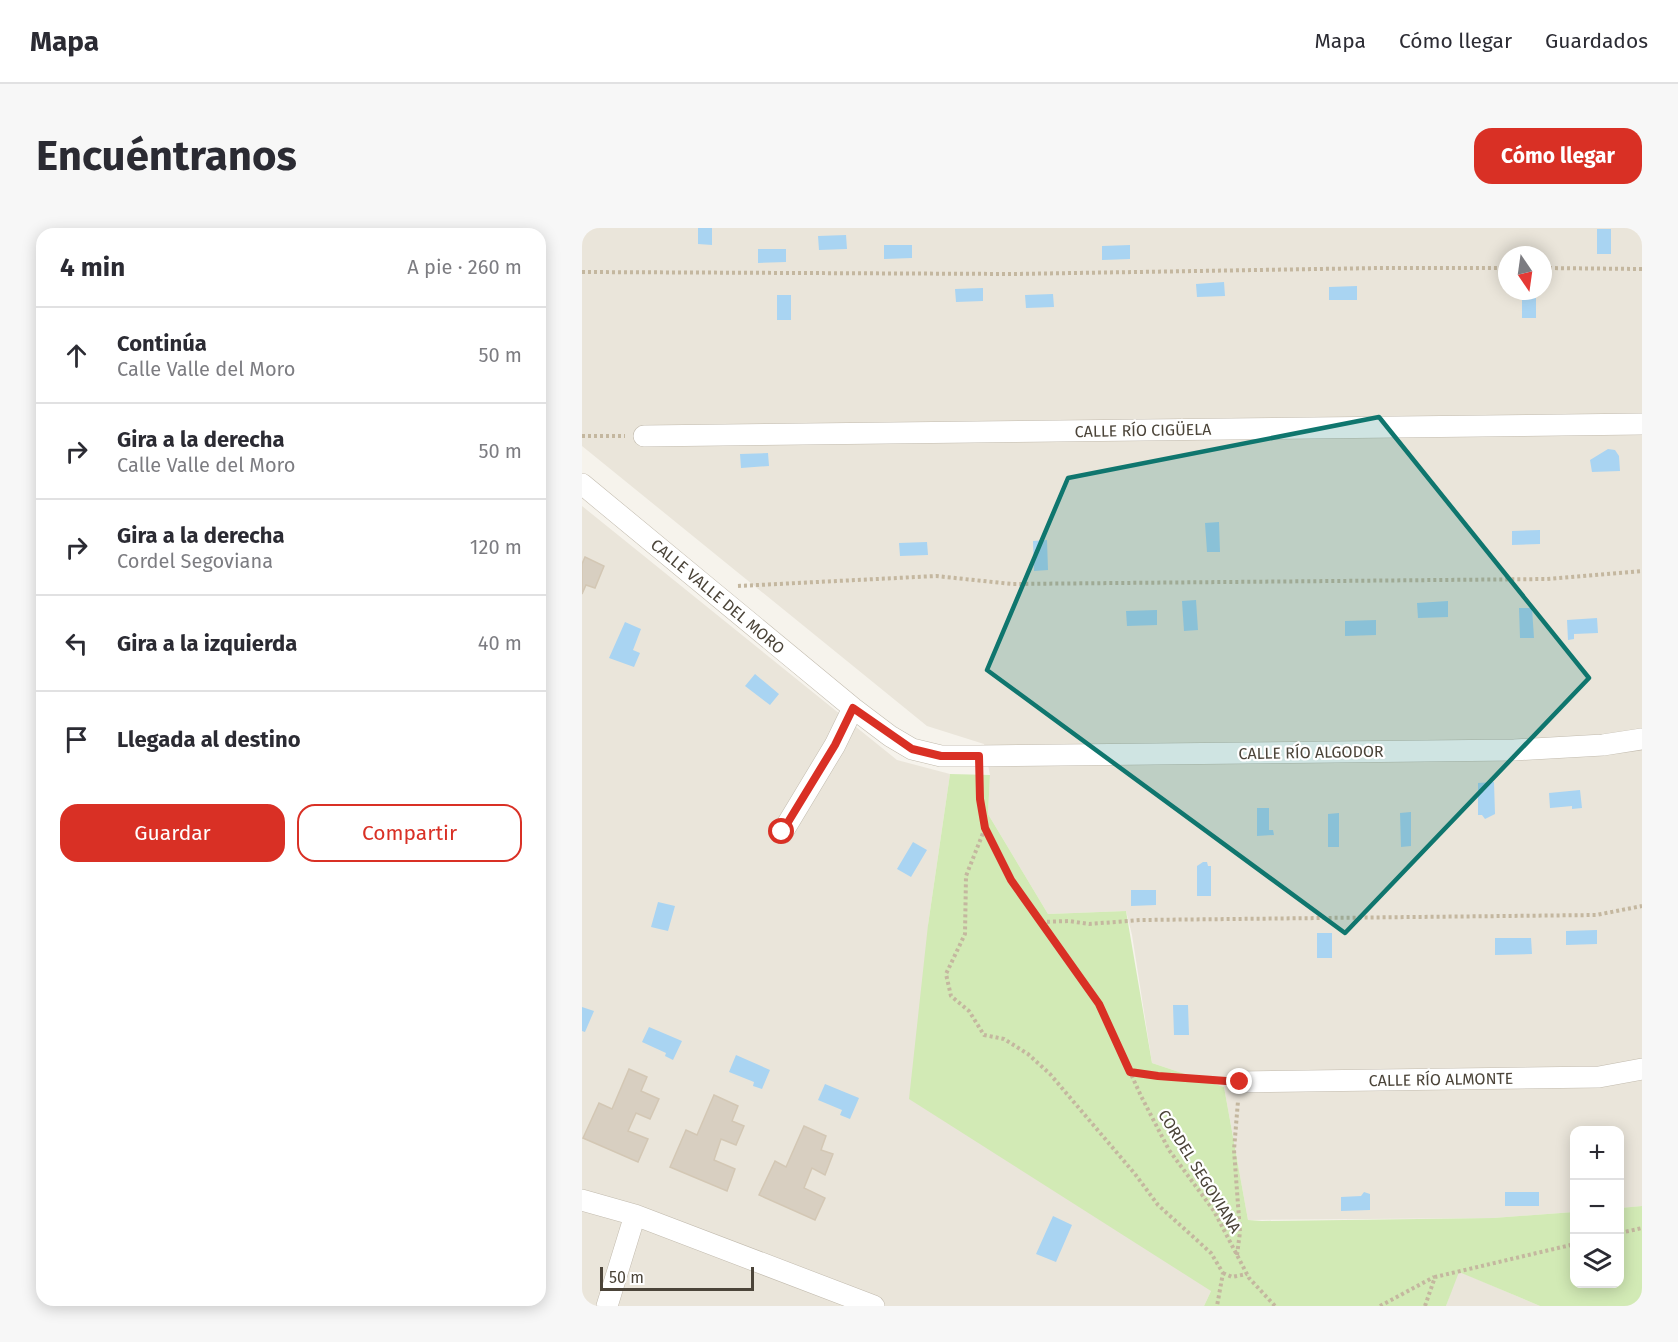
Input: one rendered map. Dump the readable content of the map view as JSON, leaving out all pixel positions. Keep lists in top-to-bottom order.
{
  "streets": {
    "street": [
      "CALLE RÍO CIGÜELA",
      "CALLE VALLE DEL MORO",
      "CALLE RÍO ALGODOR",
      "CALLE RÍO ALMONTE"
    ],
    "path": ["CORDEL SEGOVIANA"]
  },
  "crossings": [
    ["CALLE VALLE DEL MORO", "CALLE RÍO ALGODOR"],
    ["CALLE VALLE DEL MORO", "CORDEL SEGOVIANA"],
    ["CALLE RÍO ALGODOR", "CORDEL SEGOVIANA"]
  ],
  "scale_bar": "50 m",
  "north": "bottom",
  "page": {
    "header": "Mapa",
    "nav": ["Mapa", "Cómo llegar", "Guardados"],
    "buttons": [
      "Cómo llegar",
      ["Guardar", "Compartir"]
    ],
    "title": "Encuéntranos",
    "heading": ["4 min", "A pie · 260 m"],
    "list": [
      ["Continúa", "Calle Valle del Moro", "50 m"],
      ["Gira a la derecha", "Calle Valle del Moro", "50 m"],
      ["Gira a la derecha", "Cordel Segoviana", "120 m"],
      ["Gira a la izquierda", "40 m"],
      "Llegada al destino"
    ],
    "map_buttons": ["+", "−"],
    "scale": "50 m"
  }
}
